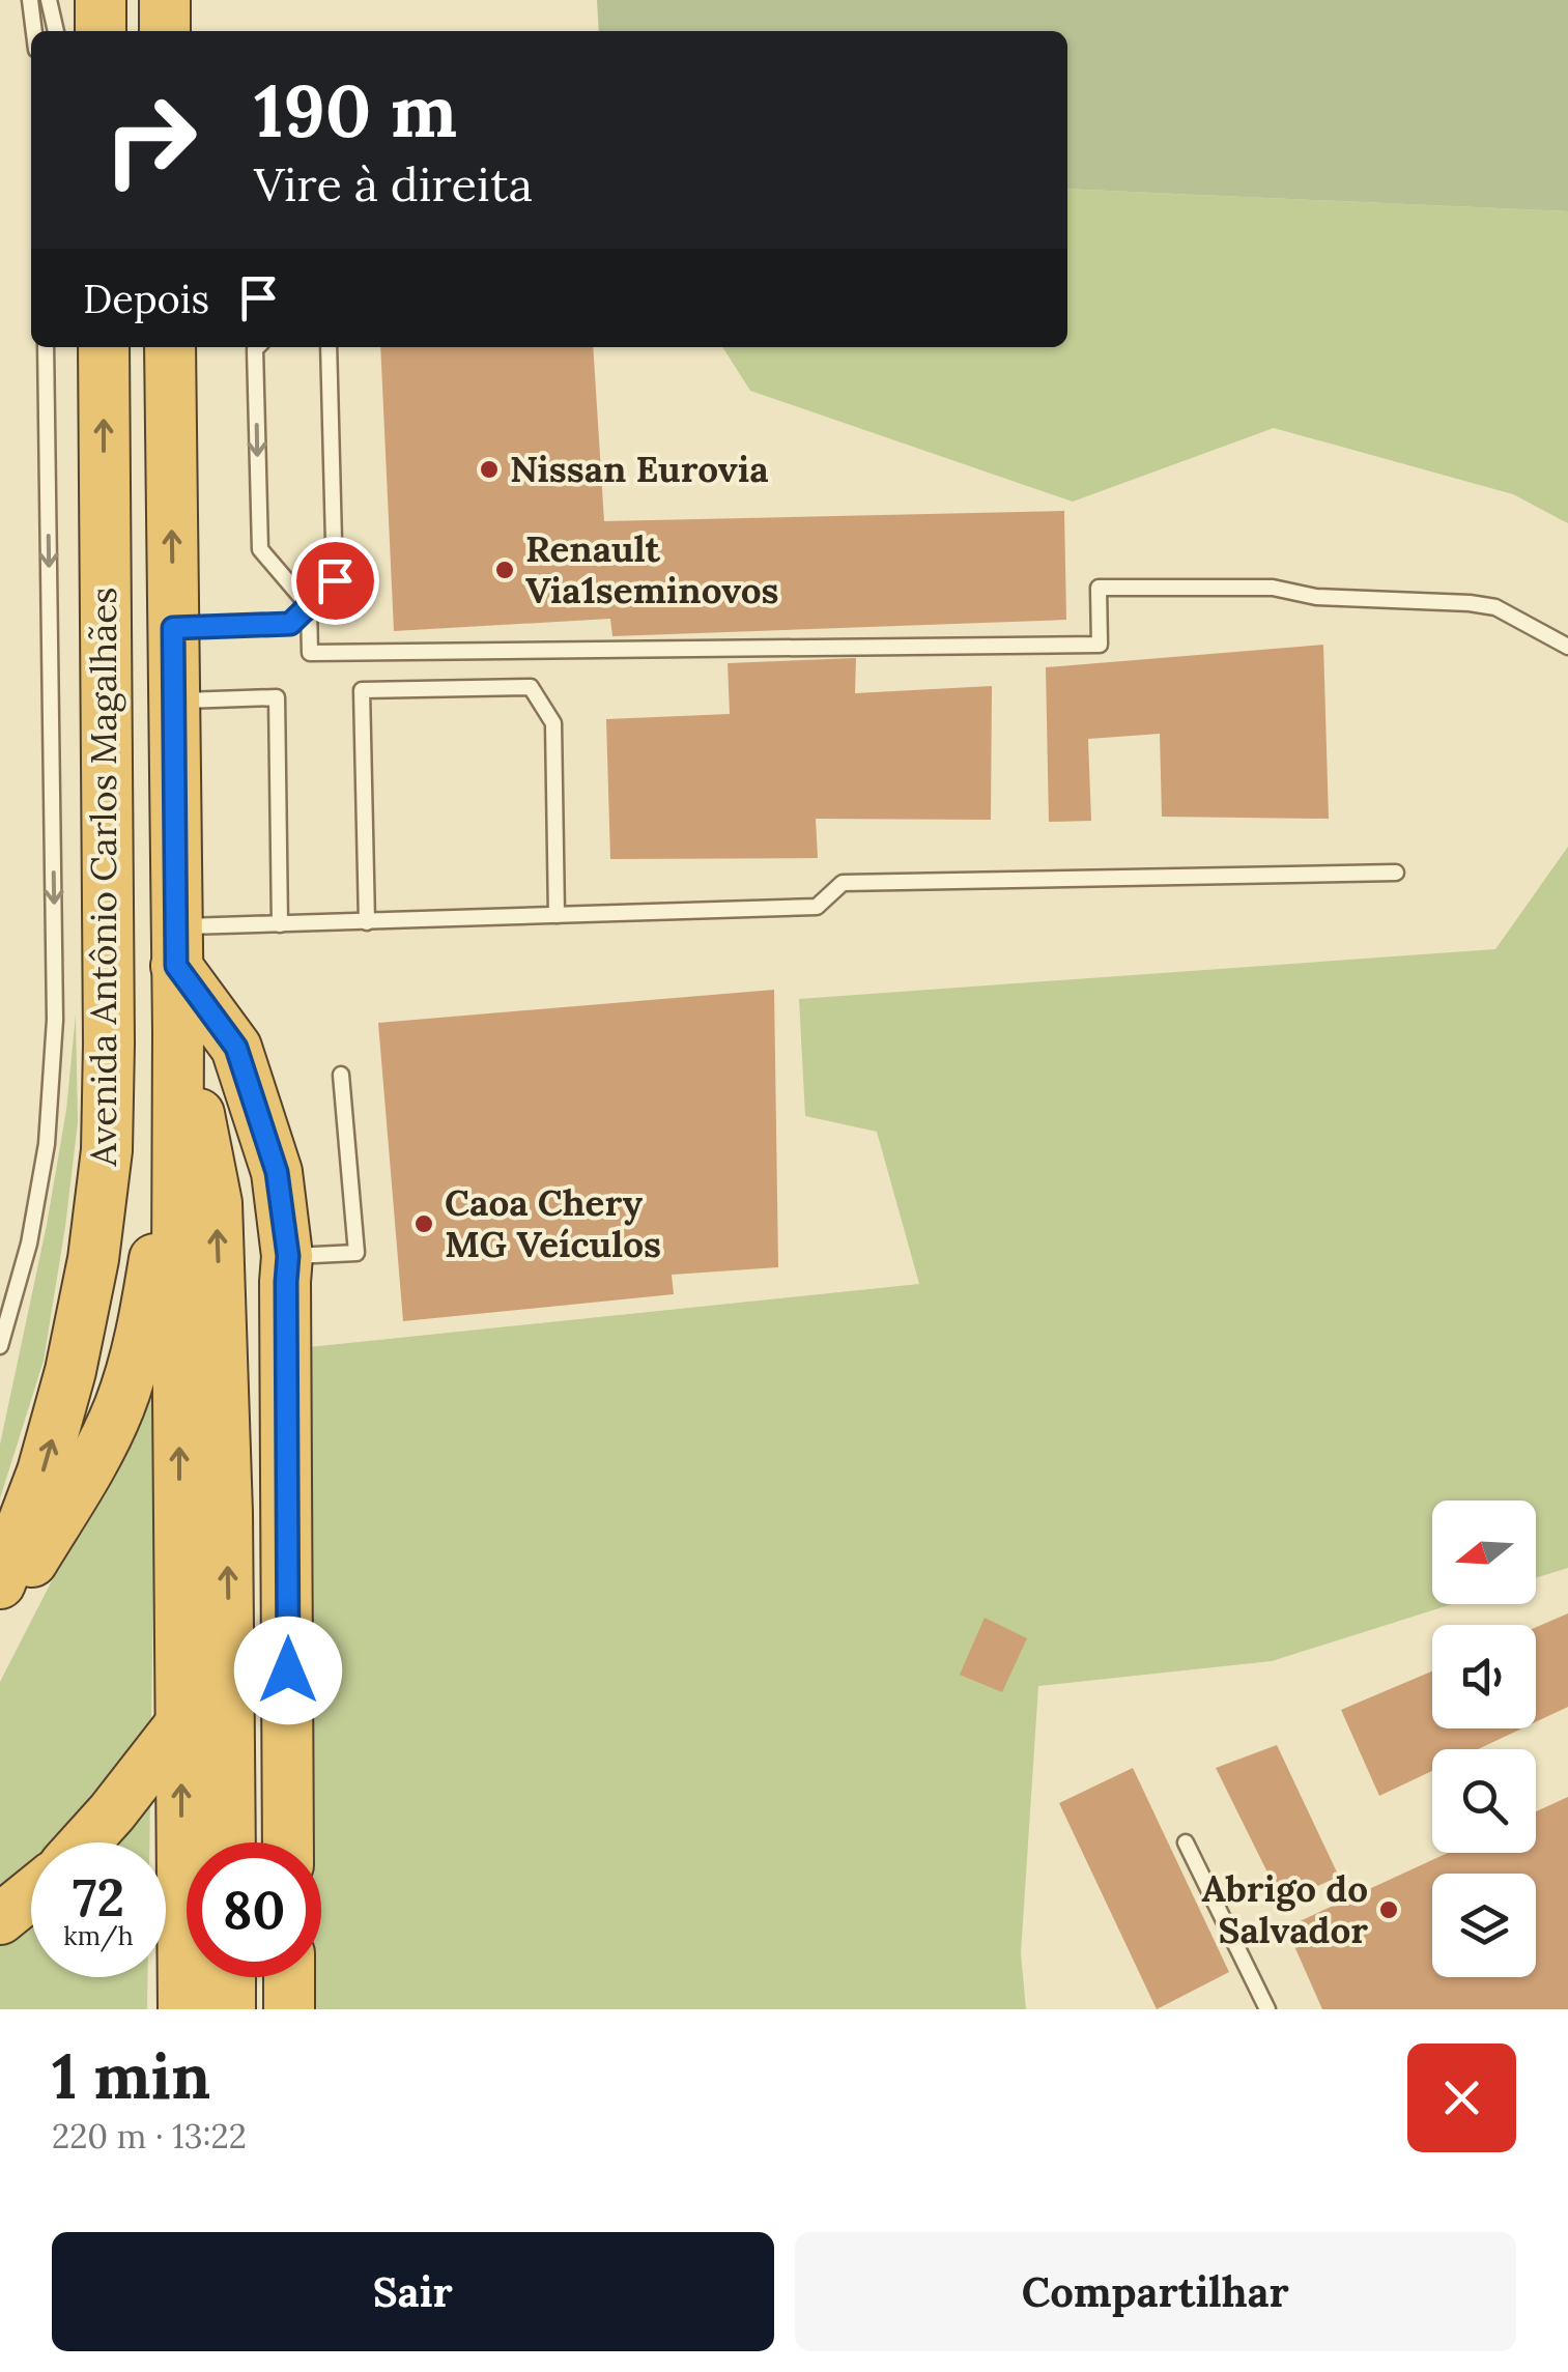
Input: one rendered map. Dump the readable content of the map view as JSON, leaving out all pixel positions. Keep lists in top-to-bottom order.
{
  "streets": {
    "highway": ["Avenida Antônio Carlos Magalhães"]
  },
  "places": [
    "Nissan Eurovia",
    "Renault Via1seminovos",
    "Caoa Chery MG Veículos",
    "Abrigo do Salvador"
  ],
  "north": "left",
  "page": {
    "turn": ["190 m", "Vire à direita"],
    "then": "Depois",
    "speed": "72 km/h",
    "limit": "80",
    "heading": ["1 min", "220 m · 13:22"],
    "buttons": ["Sair", "Compartilhar"]
  }
}
